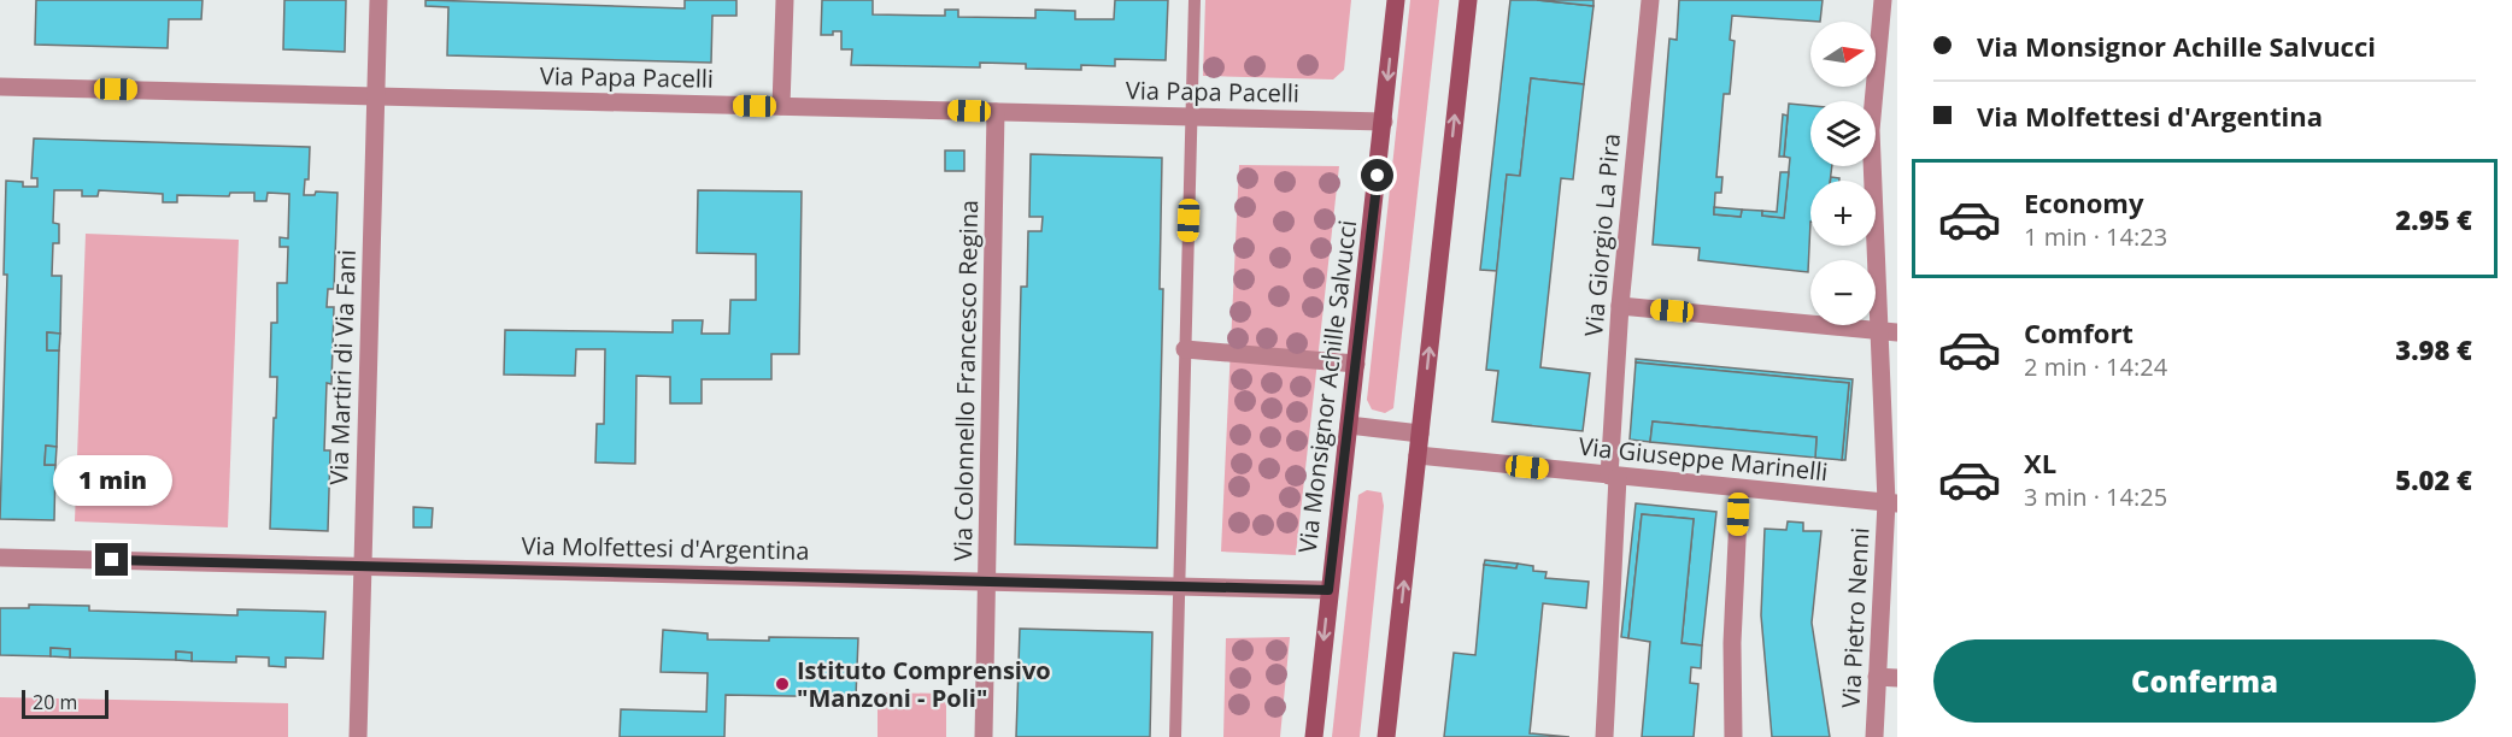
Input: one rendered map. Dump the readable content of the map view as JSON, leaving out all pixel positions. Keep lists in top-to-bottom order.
{
  "streets": {
    "main road": ["Via Monsignor Achille Salvucci"],
    "street": [
      "Via Papa Pacelli",
      "Via Giorgio La Pira",
      "Via Martiri di Via Fani",
      "Via Colonnello Francesco Regina",
      "Via Giuseppe Marinelli",
      "Via Molfettesi d'Argentina",
      "Via Pietro Nenni"
    ]
  },
  "crossings": [
    ["Via Papa Pacelli", "Via Martiri di Via Fani"],
    ["Via Papa Pacelli", "Via Colonnello Francesco Regina"],
    ["Via Papa Pacelli", "Via Monsignor Achille Salvucci"],
    ["Via Giorgio La Pira", "Via Giuseppe Marinelli"],
    ["Via Martiri di Via Fani", "Via Molfettesi d'Argentina"],
    ["Via Colonnello Francesco Regina", "Via Molfettesi d'Argentina"],
    ["Via Monsignor Achille Salvucci", "Via Molfettesi d'Argentina"],
    ["Via Giuseppe Marinelli", "Via Pietro Nenni"]
  ],
  "places": ["Istituto Comprensivo \"Manzoni - Poli\""],
  "scale_bar": "20 m",
  "north": "right",
  "page": {
    "banner": ["Via Monsignor Achille Salvucci", "Via Molfettesi d'Argentina"],
    "map_buttons": ["+", "−"],
    "list": [
      {
        "name": "Economy",
        "note": "1 min · 14:23",
        "value": "2.95 €"
      },
      {
        "name": "Comfort",
        "note": "2 min · 14:24",
        "value": "3.98 €"
      },
      {
        "name": "XL",
        "note": "3 min · 14:25",
        "value": "5.02 €"
      }
    ],
    "bubble": "1 min",
    "buttons": "Conferma",
    "scale": "20 m"
  }
}
